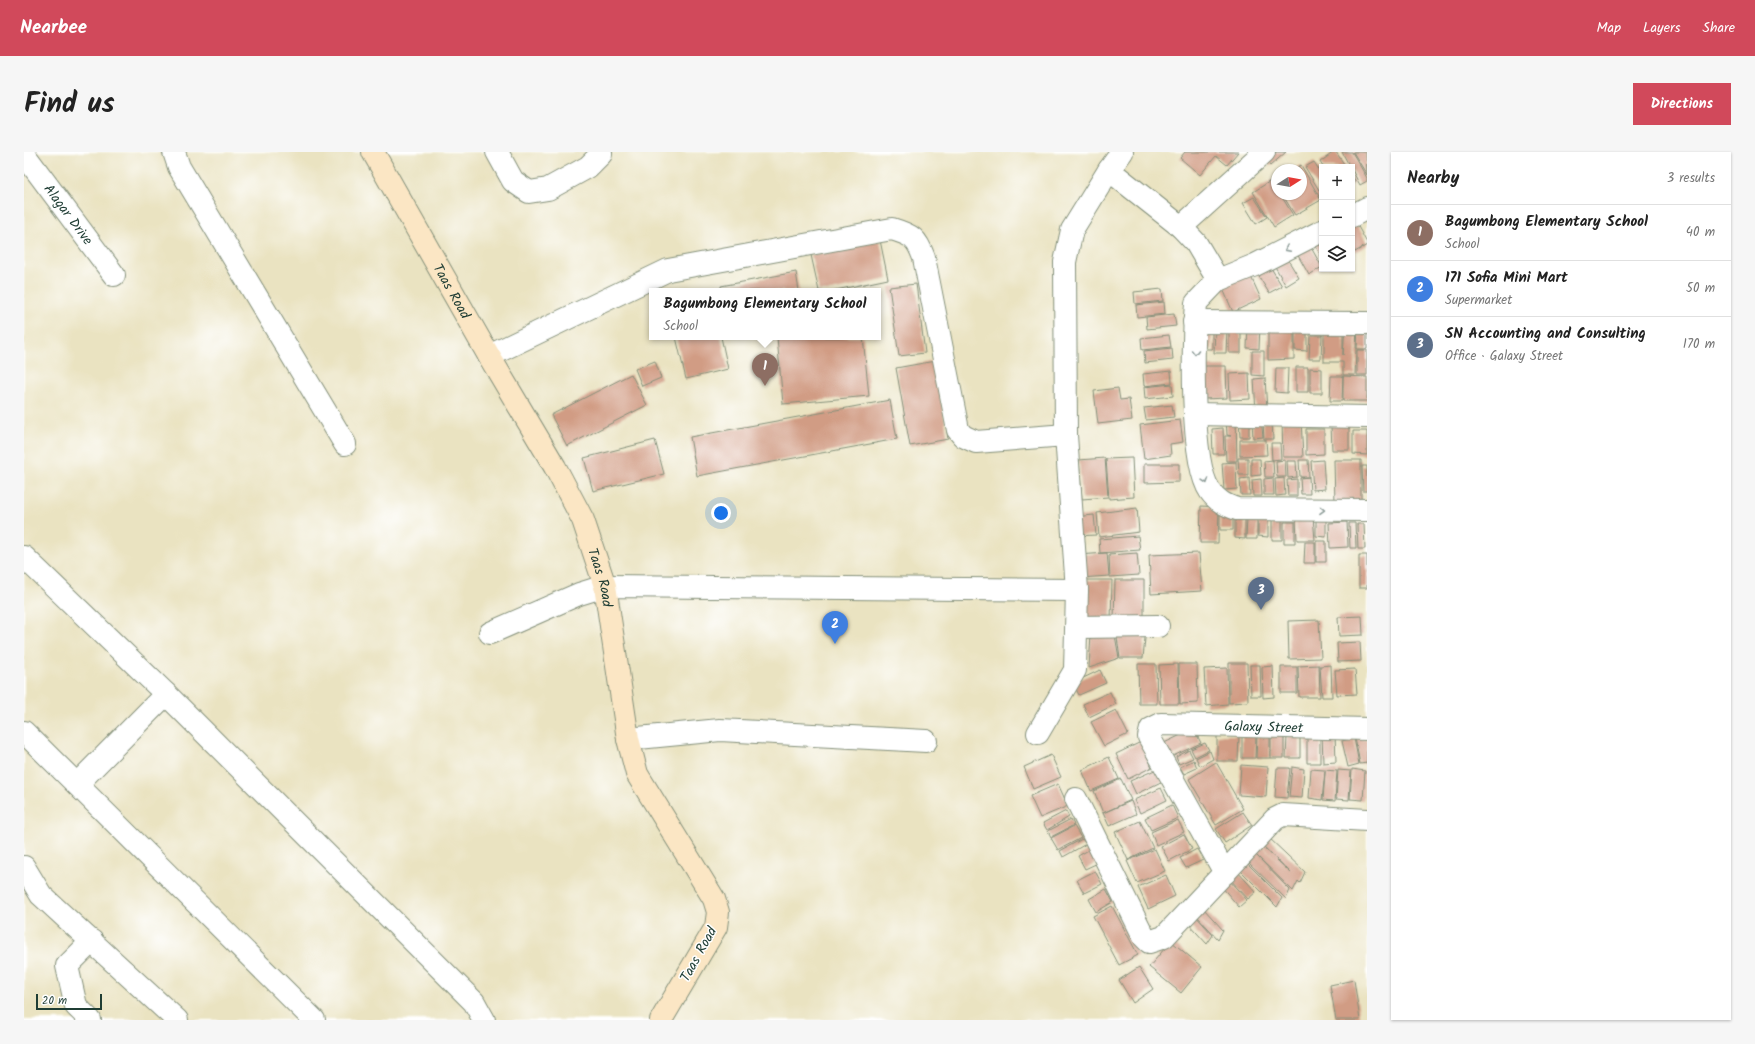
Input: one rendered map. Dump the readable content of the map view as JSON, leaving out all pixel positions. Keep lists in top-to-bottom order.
{
  "streets": {
    "street": ["Alagar Drive", "Taas Road", "Galaxy Street"]
  },
  "scale_bar": "20 m",
  "north": "right",
  "page": {
    "header": "Nearbee",
    "nav": ["Map", "Layers", "Share"],
    "title": "Find us",
    "buttons": "Directions",
    "heading": ["Nearby", "3 results"],
    "map_buttons": ["+", "−"],
    "list": [
      {
        "mark": "1",
        "name": "Bagumbong Elementary School",
        "note": "School",
        "value": "40 m"
      },
      {
        "mark": "2",
        "name": "171 Sofia Mini Mart",
        "note": "Supermarket",
        "value": "50 m"
      },
      {
        "mark": "3",
        "name": "SN Accounting and Consulting",
        "note": "Office · Galaxy Street",
        "value": "170 m"
      }
    ],
    "popup": ["Bagumbong Elementary School", "School"],
    "pins": ["1", "3", "2"],
    "scale": "20 m"
  }
}
